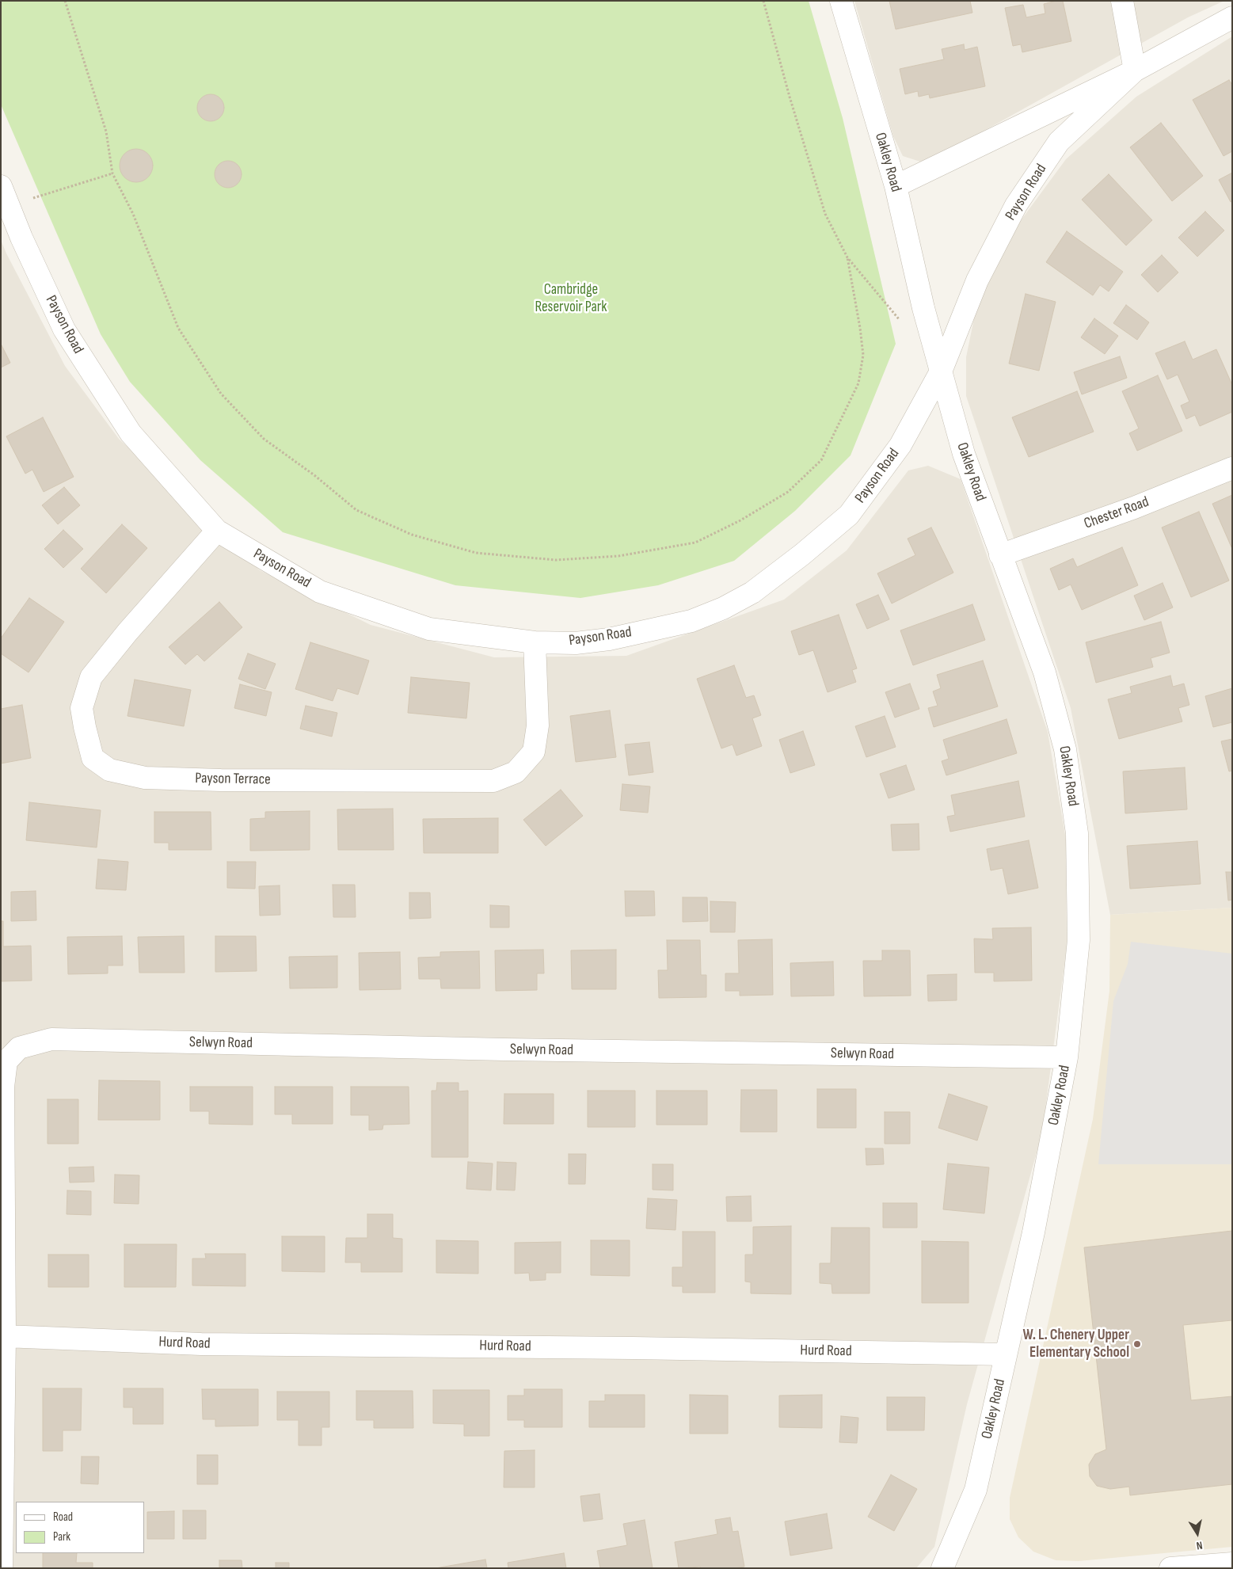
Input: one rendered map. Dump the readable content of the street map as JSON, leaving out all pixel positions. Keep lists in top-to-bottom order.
{
  "streets": {
    "street": [
      "Oakley Road",
      "Payson Road",
      "Chester Road",
      "Payson Terrace",
      "Selwyn Road",
      "Hurd Road"
    ]
  },
  "crossings": [
    ["Oakley Road", "Payson Road"],
    ["Oakley Road", "Chester Road"],
    ["Oakley Road", "Selwyn Road"],
    ["Oakley Road", "Hurd Road"],
    ["Payson Road", "Payson Terrace"],
    ["Selwyn Road", "Hurd Road"]
  ],
  "parks": ["Cambridge Reservoir Park"],
  "places": ["W. L. Chenery Upper Elementary School"],
  "legend": ["Road", "Park"],
  "north": "bottom"
}
